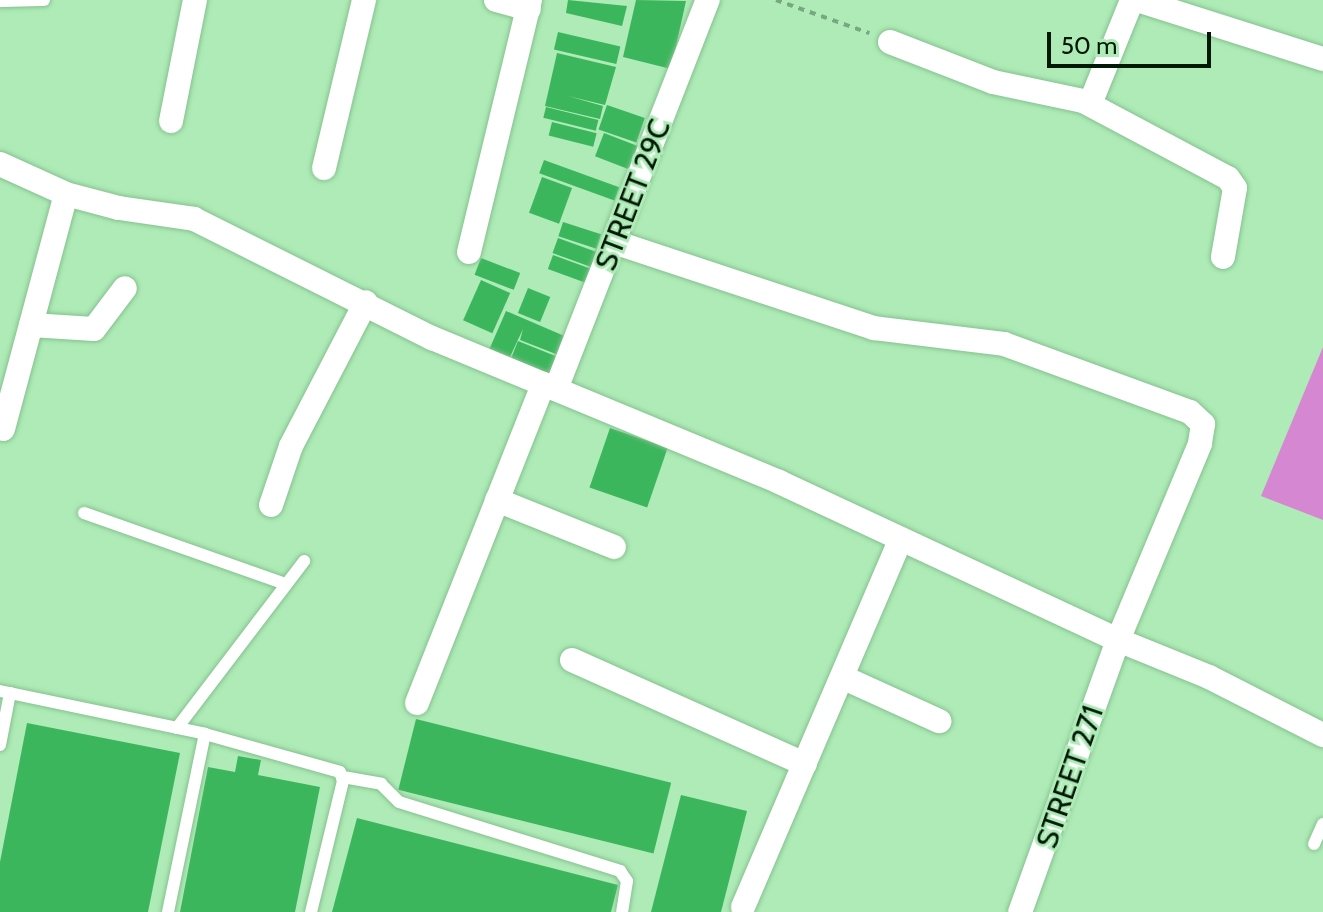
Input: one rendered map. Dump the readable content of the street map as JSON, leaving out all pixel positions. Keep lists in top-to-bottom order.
{
  "streets": {
    "street": ["STREET 29C", "STREET 271"]
  },
  "crossings": [
    ["STREET 29C", "STREET 271"]
  ],
  "scale_bar": "50 m"
}
